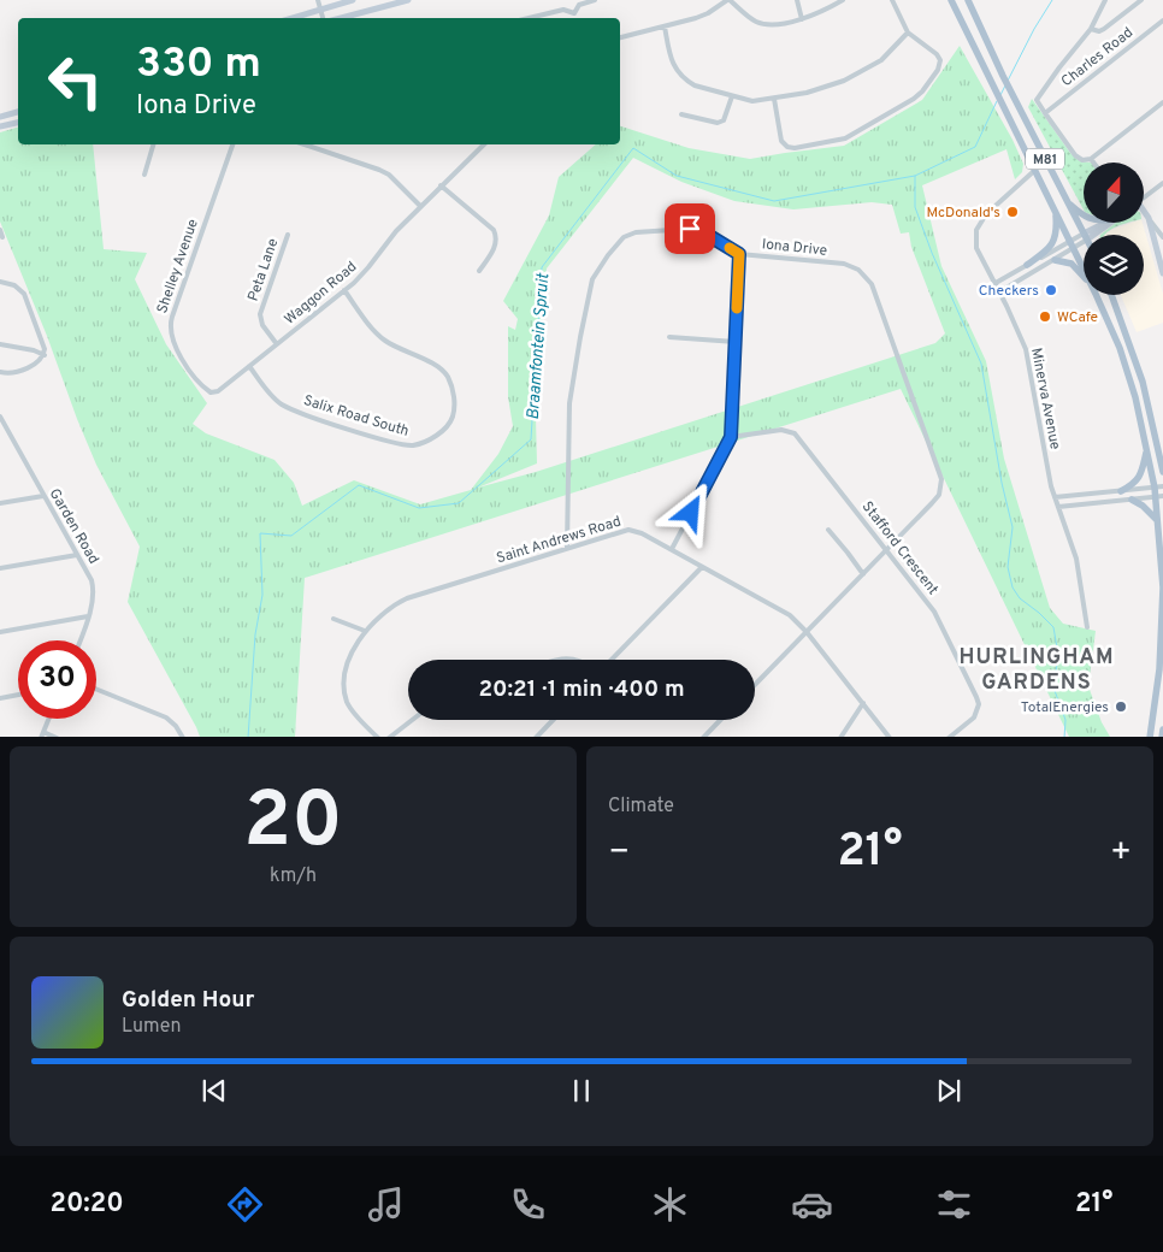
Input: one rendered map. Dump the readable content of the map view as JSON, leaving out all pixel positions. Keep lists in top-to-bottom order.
{
  "streets": {
    "main road": ["M81"],
    "street": [
      "Charles Road",
      "Iona Drive",
      "Shelley Avenue",
      "Peta Lane",
      "Waggon Road",
      "Minerva Avenue",
      "Salix Road South",
      "Garden Road",
      "Saint Andrews Road",
      "Stafford Crescent"
    ]
  },
  "crossings": [
    ["M81", "Minerva Avenue"],
    ["Iona Drive", "Saint Andrews Road"],
    ["Iona Drive", "Stafford Crescent"],
    ["Shelley Avenue", "Waggon Road"],
    ["Peta Lane", "Waggon Road"],
    ["Waggon Road", "Salix Road South"]
  ],
  "districts": ["HURLINGHAM GARDENS"],
  "water": ["Braamfontein Spruit"],
  "places": [
    "McDonald's",
    "Checkers",
    "WCafe",
    "TotalEnergies"
  ],
  "north": "top",
  "page": {
    "turn": ["330 m", "Iona Drive"],
    "limit": "30",
    "trip": "20:21 · 1 min · 400 m",
    "tile": [
      ["20", "km/h"],
      "Climate"
    ],
    "heat": ["−", "21°", "+"],
    "song": ["Golden Hour", "Lumen"],
    "tabs": ["20:20", "21°"]
  }
}
